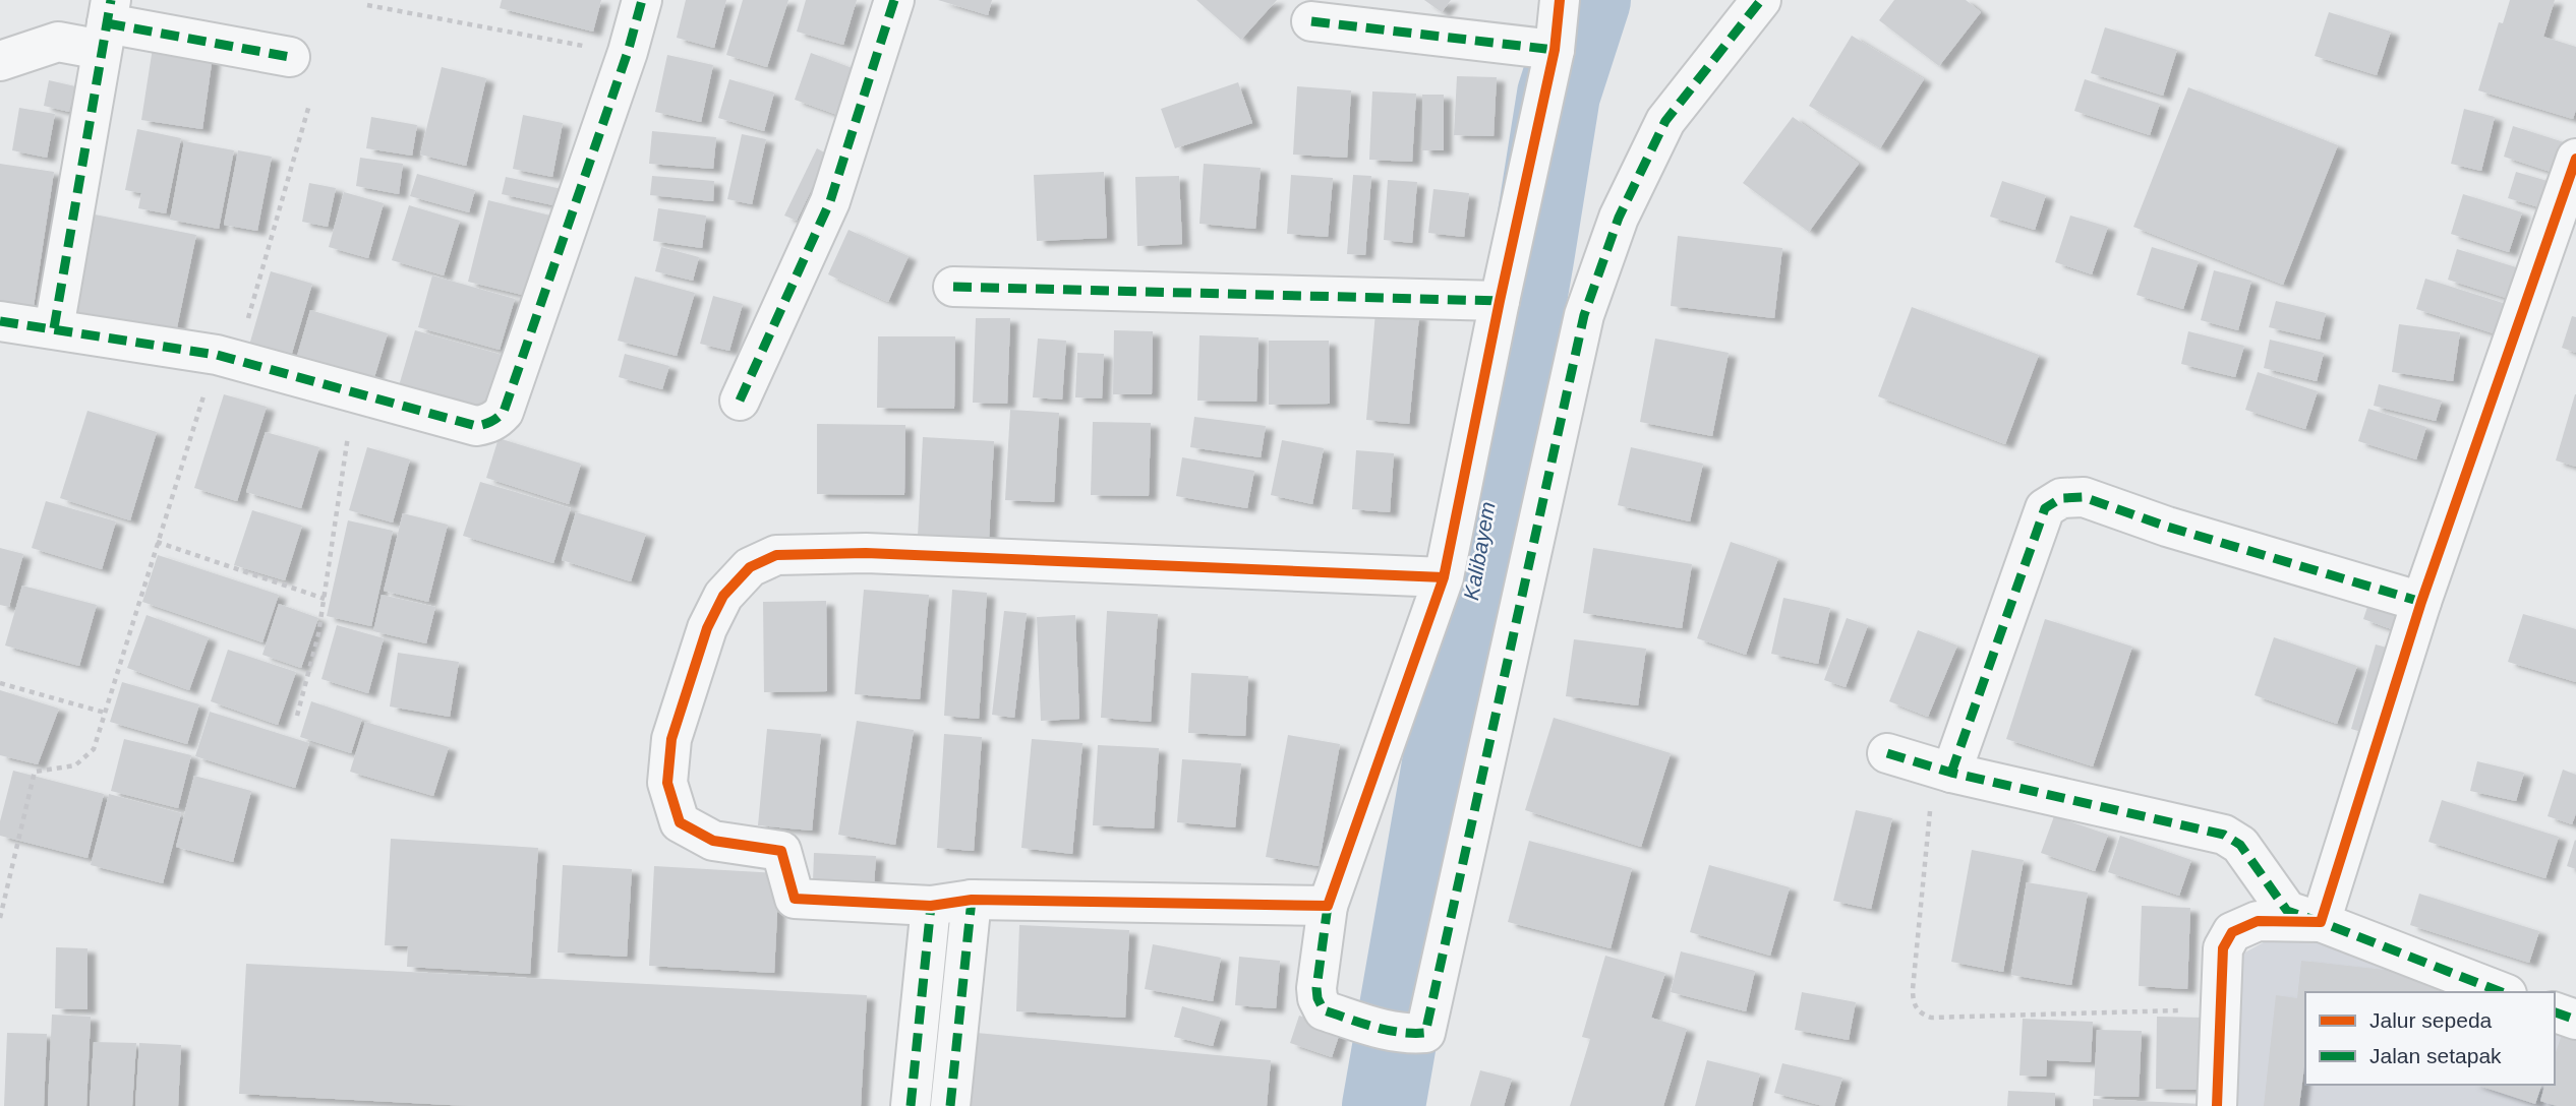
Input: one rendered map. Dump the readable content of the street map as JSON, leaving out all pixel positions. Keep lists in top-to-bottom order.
{
  "water": ["Kalibayem"],
  "legend": ["Jalur sepeda", "Jalan setapak"]
}
